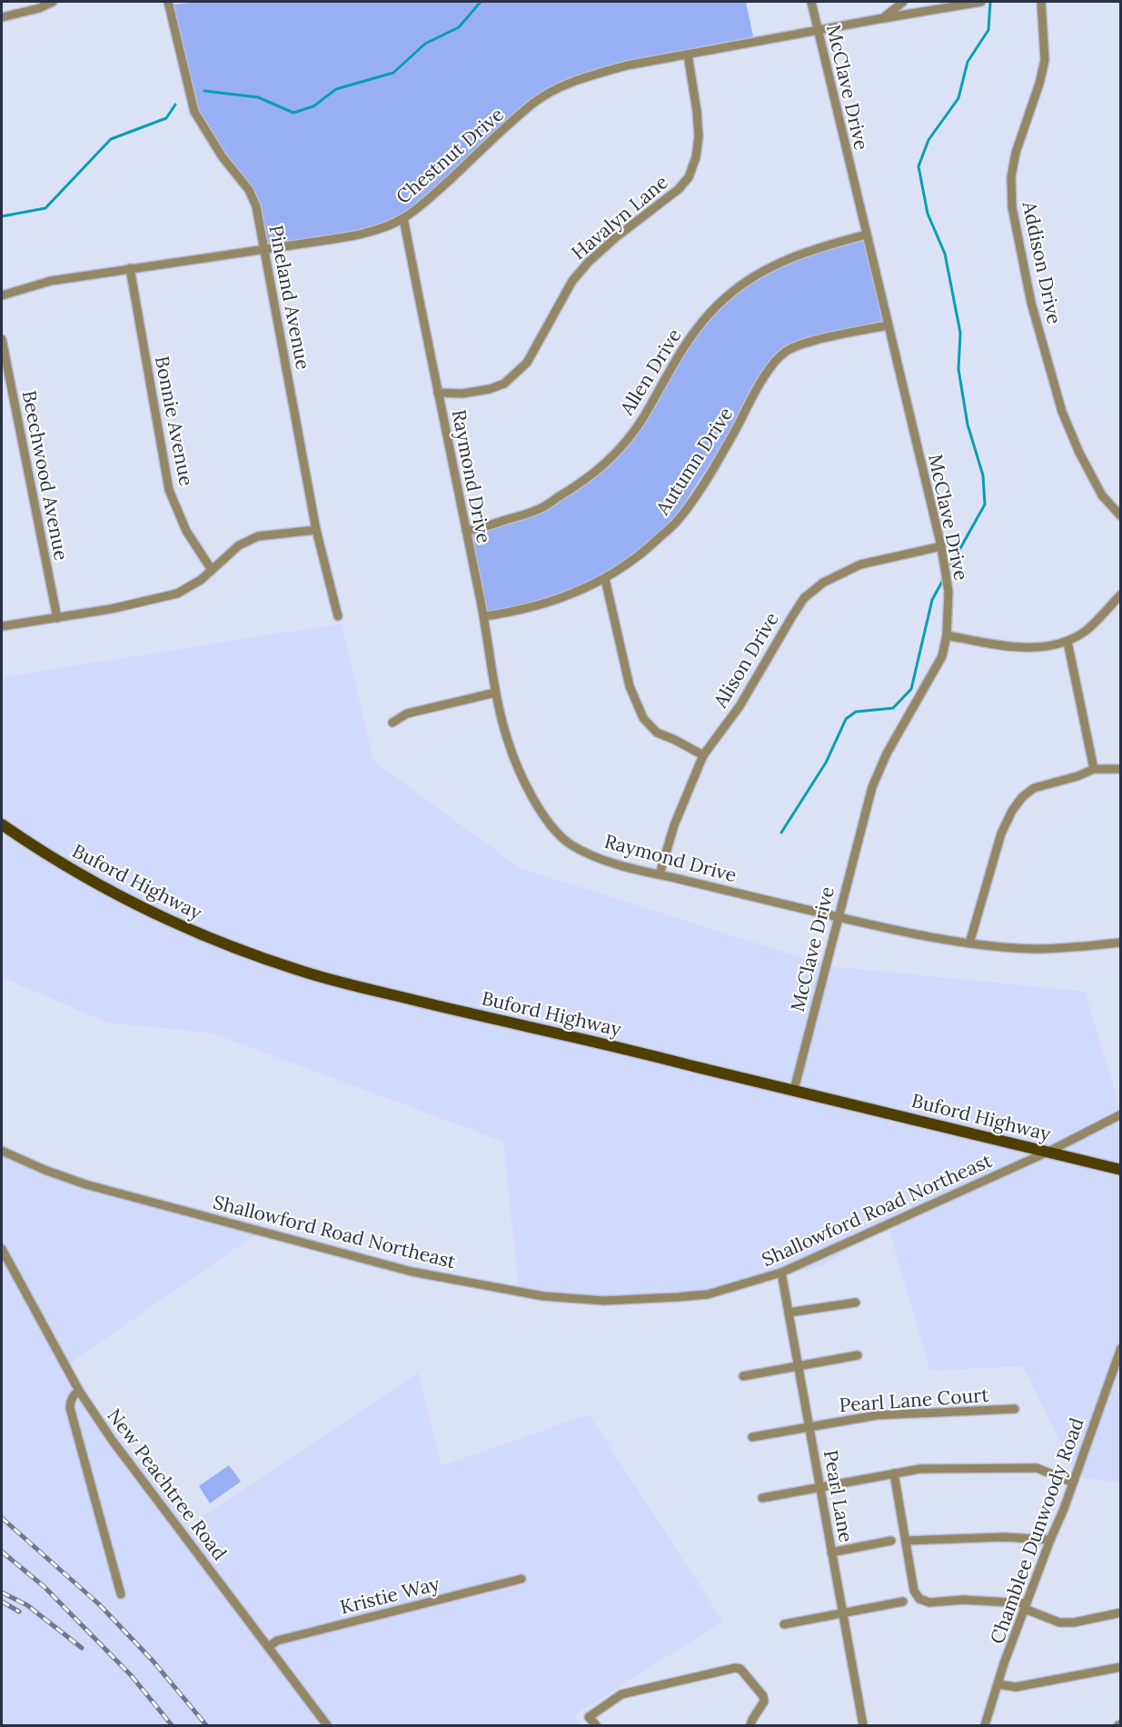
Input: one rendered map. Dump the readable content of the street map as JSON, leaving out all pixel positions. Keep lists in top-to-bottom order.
{
  "streets": {
    "main road": ["Buford Highway"],
    "street": [
      "McClave Drive",
      "Chestnut Drive",
      "Havalyn Lane",
      "Addison Drive",
      "Pineland Avenue",
      "Allen Drive",
      "Bonnie Avenue",
      "Autumn Drive",
      "Beechwood Avenue",
      "Raymond Drive",
      "Alison Drive",
      "Shallowford Road Northeast",
      "Pearl Lane Court",
      "New Peachtree Road",
      "Pearl Lane",
      "Chamblee Dunwoody Road",
      "Kristie Way"
    ]
  },
  "crossings": [
    ["McClave Drive", "Chestnut Drive"],
    ["McClave Drive", "Allen Drive"],
    ["McClave Drive", "Autumn Drive"],
    ["McClave Drive", "Raymond Drive"],
    ["McClave Drive", "Alison Drive"],
    ["McClave Drive", "Buford Highway"],
    ["Chestnut Drive", "Havalyn Lane"],
    ["Chestnut Drive", "Pineland Avenue"],
    ["Chestnut Drive", "Bonnie Avenue"],
    ["Chestnut Drive", "Raymond Drive"],
    ["Havalyn Lane", "Raymond Drive"],
    ["Allen Drive", "Raymond Drive"],
    ["Autumn Drive", "Raymond Drive"],
    ["Raymond Drive", "Alison Drive"],
    ["Buford Highway", "Shallowford Road Northeast"],
    ["Shallowford Road Northeast", "Pearl Lane"],
    ["Pearl Lane Court", "Pearl Lane"],
    ["New Peachtree Road", "Kristie Way"]
  ]
}
